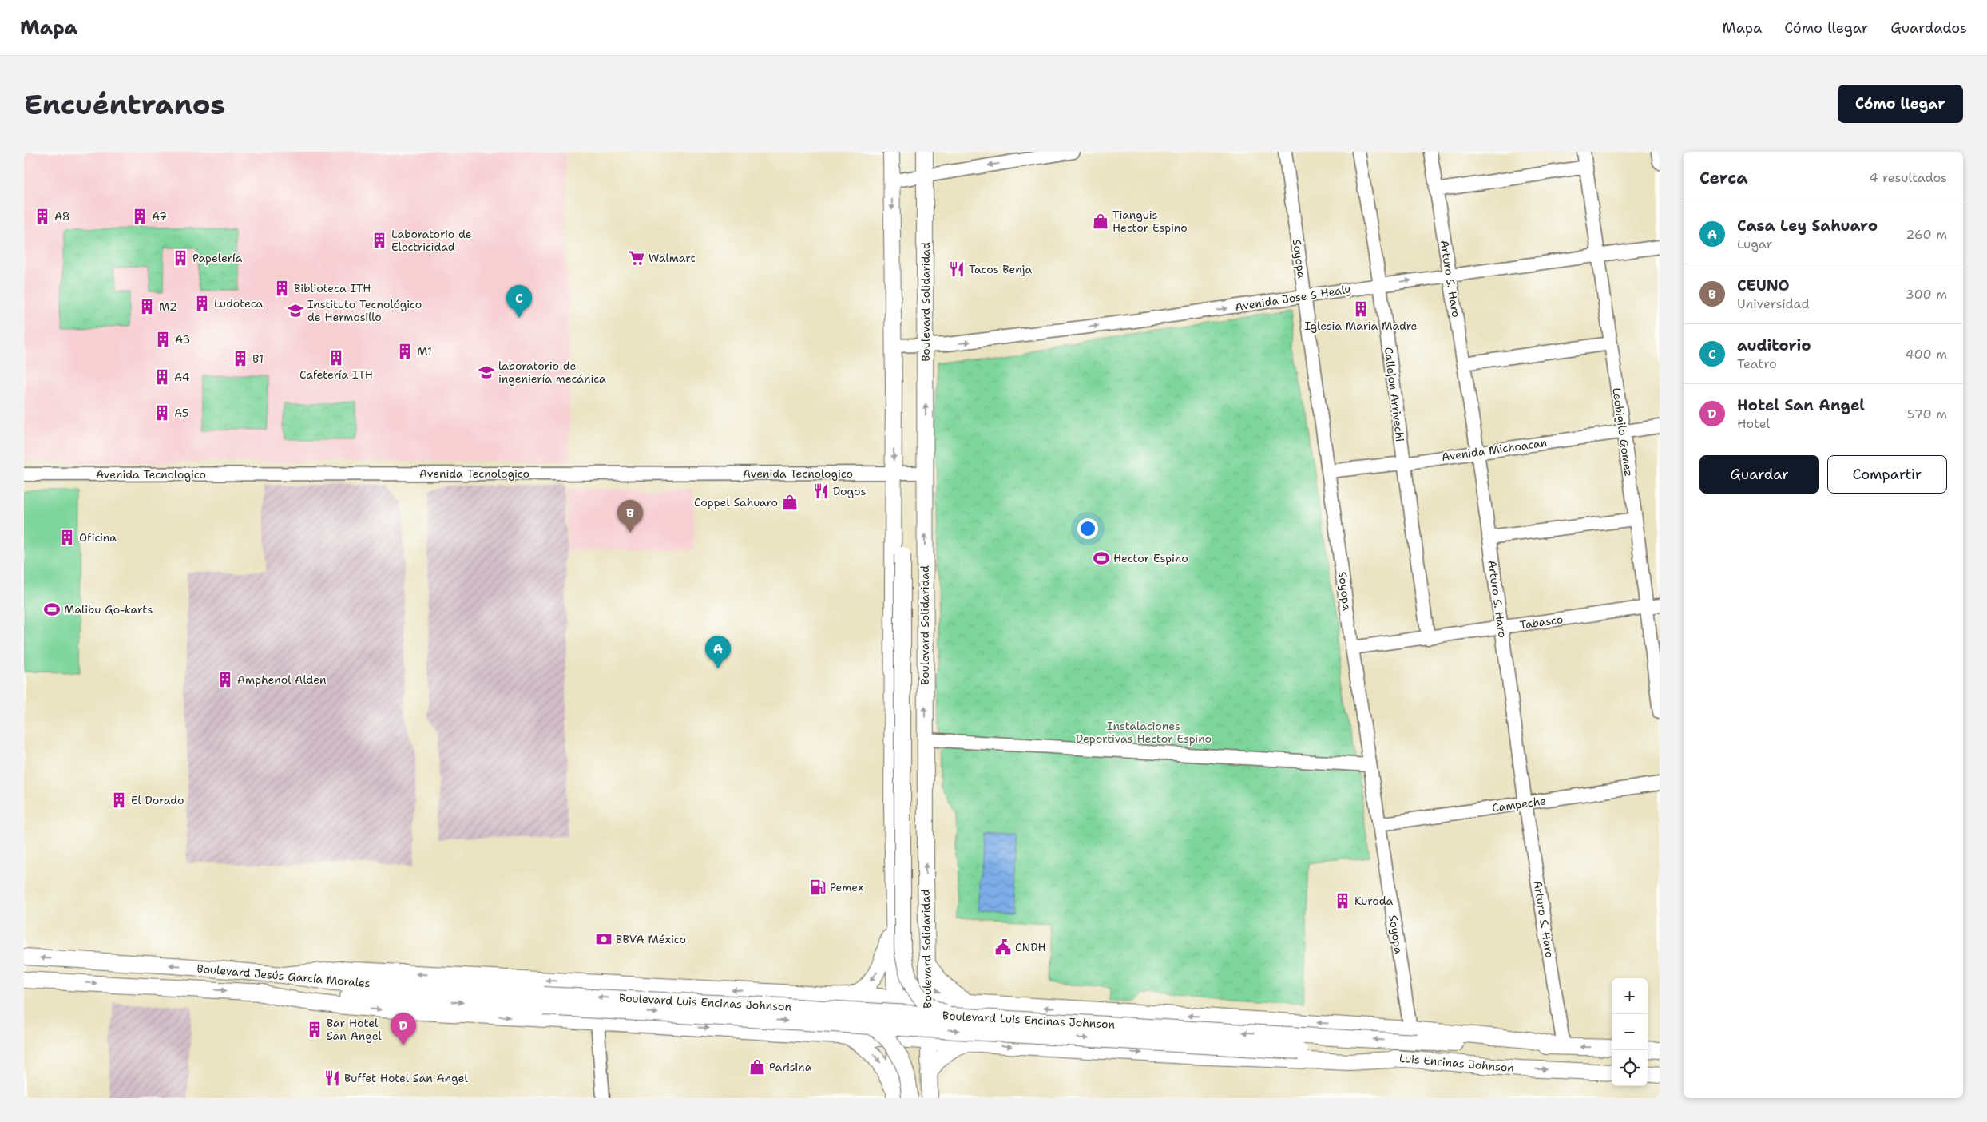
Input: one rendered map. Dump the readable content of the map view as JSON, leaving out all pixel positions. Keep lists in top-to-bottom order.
{
  "streets": {
    "main road": [
      "Boulevard Solidaridad",
      "Boulevard Jesús García Morales",
      "Boulevard Luis Encinas Johnson",
      "Luis Encinas Johnson"
    ],
    "street": [
      "Soyopa",
      "Arturo S. Haro",
      "Avenida Jose S Healy",
      "Callejon Arrivechi",
      "Leobigilo Gomez",
      "Avenida Michoacan",
      "Avenida Tecnologico",
      "Tabasco",
      "Campeche"
    ]
  },
  "crossings": [
    ["Soyopa", "Avenida Jose S Healy"],
    ["Soyopa", "Avenida Michoacan"],
    ["Soyopa", "Tabasco"],
    ["Soyopa", "Campeche"],
    ["Soyopa", "Boulevard Luis Encinas Johnson"],
    ["Soyopa", "Luis Encinas Johnson"],
    ["Arturo S. Haro", "Avenida Jose S Healy"],
    ["Arturo S. Haro", "Avenida Michoacan"],
    ["Arturo S. Haro", "Tabasco"],
    ["Arturo S. Haro", "Campeche"],
    ["Arturo S. Haro", "Luis Encinas Johnson"],
    ["Avenida Jose S Healy", "Boulevard Solidaridad"],
    ["Avenida Jose S Healy", "Callejon Arrivechi"],
    ["Avenida Jose S Healy", "Leobigilo Gomez"],
    ["Boulevard Solidaridad", "Avenida Tecnologico"],
    ["Callejon Arrivechi", "Avenida Michoacan"],
    ["Callejon Arrivechi", "Tabasco"],
    ["Leobigilo Gomez", "Avenida Michoacan"],
    ["Leobigilo Gomez", "Tabasco"],
    ["Boulevard Jesús García Morales", "Boulevard Luis Encinas Johnson"],
    ["Boulevard Luis Encinas Johnson", "Luis Encinas Johnson"]
  ],
  "one_way": ["Avenida Jose S Healy"],
  "parks": ["Instalaciones Deportivas Hector Espino"],
  "places": {
    "building": [
      "A8",
      "A7",
      "Laboratorio de Electricidad",
      "Papelería",
      "Biblioteca ITH",
      "Ludoteca",
      "M2",
      "Iglesia Maria Madre",
      "A3",
      "M1",
      "Cafetería ITH",
      "B1",
      "A4",
      "A5",
      "Oficina",
      "Amphenol Alden",
      "El Dorado",
      "Kuroda",
      "Bar Hotel San Angel"
    ],
    "shop": ["Tianguis Hector Espino", "Coppel Sahuaro", "Parisina"],
    "supermarket": ["Walmart"],
    "restaurant": ["Tacos Benja", "Dogos", "Buffet Hotel San Angel"],
    "school or university": ["Instituto Tecnológico de Hermosillo", "laboratorio de ingeniería mecánica"],
    "sports": ["Hector Espino", "Malibu Go-karts"],
    "fuel station": ["Pemex"],
    "bank": ["BBVA México"],
    "public building": ["CNDH"]
  },
  "page": {
    "header": "Mapa",
    "nav": ["Mapa", "Cómo llegar", "Guardados"],
    "buttons": [
      "Cómo llegar",
      ["Guardar", "Compartir"]
    ],
    "title": "Encuéntranos",
    "heading": ["Cerca", "4 resultados"],
    "list": [
      {
        "mark": "A",
        "name": "Casa Ley Sahuaro",
        "note": "Lugar",
        "value": "260 m"
      },
      {
        "mark": "B",
        "name": "CEUNO",
        "note": "Universidad",
        "value": "300 m"
      },
      {
        "mark": "C",
        "name": "auditorio",
        "note": "Teatro",
        "value": "400 m"
      },
      {
        "mark": "D",
        "name": "Hotel San Angel",
        "note": "Hotel",
        "value": "570 m"
      }
    ],
    "pins": [
      "C",
      "B",
      "A",
      "D"
    ],
    "map_buttons": ["+", "−"]
  }
}
